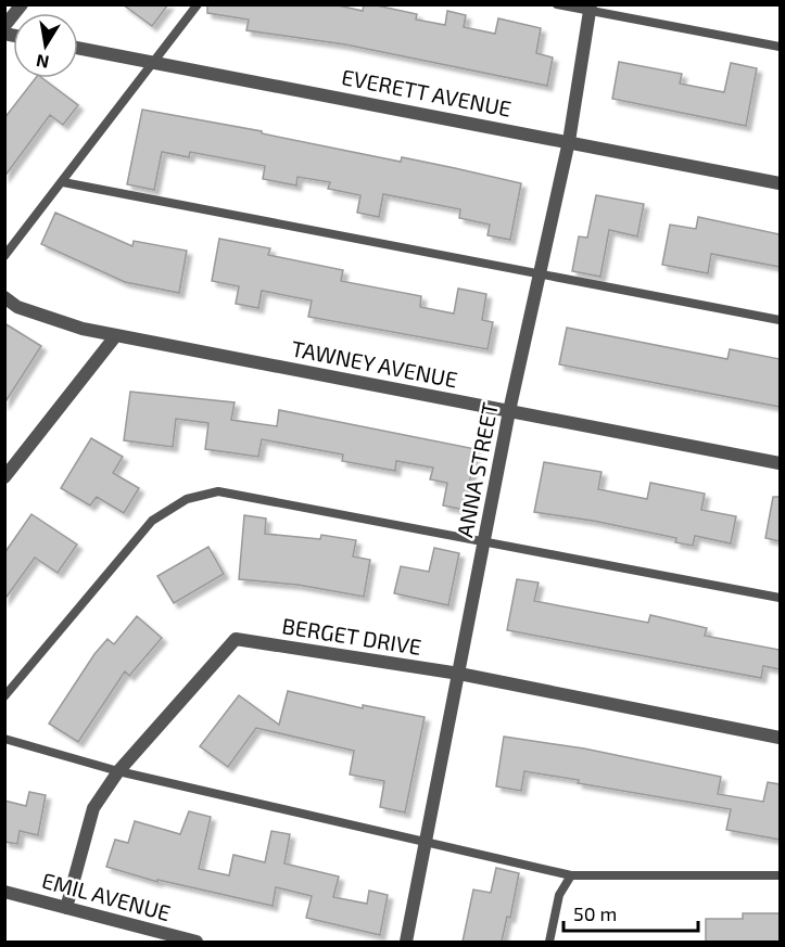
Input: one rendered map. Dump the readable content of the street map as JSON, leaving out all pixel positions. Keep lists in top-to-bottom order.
{
  "streets": {
    "street": [
      "EVERETT AVENUE",
      "TAWNEY AVENUE",
      "ANNA STREET",
      "BERGET DRIVE",
      "EMIL AVENUE"
    ]
  },
  "crossings": [
    ["EVERETT AVENUE", "ANNA STREET"],
    ["TAWNEY AVENUE", "ANNA STREET"],
    ["ANNA STREET", "BERGET DRIVE"],
    ["BERGET DRIVE", "EMIL AVENUE"]
  ],
  "scale_bar": "50 m",
  "north": "bottom"
}
